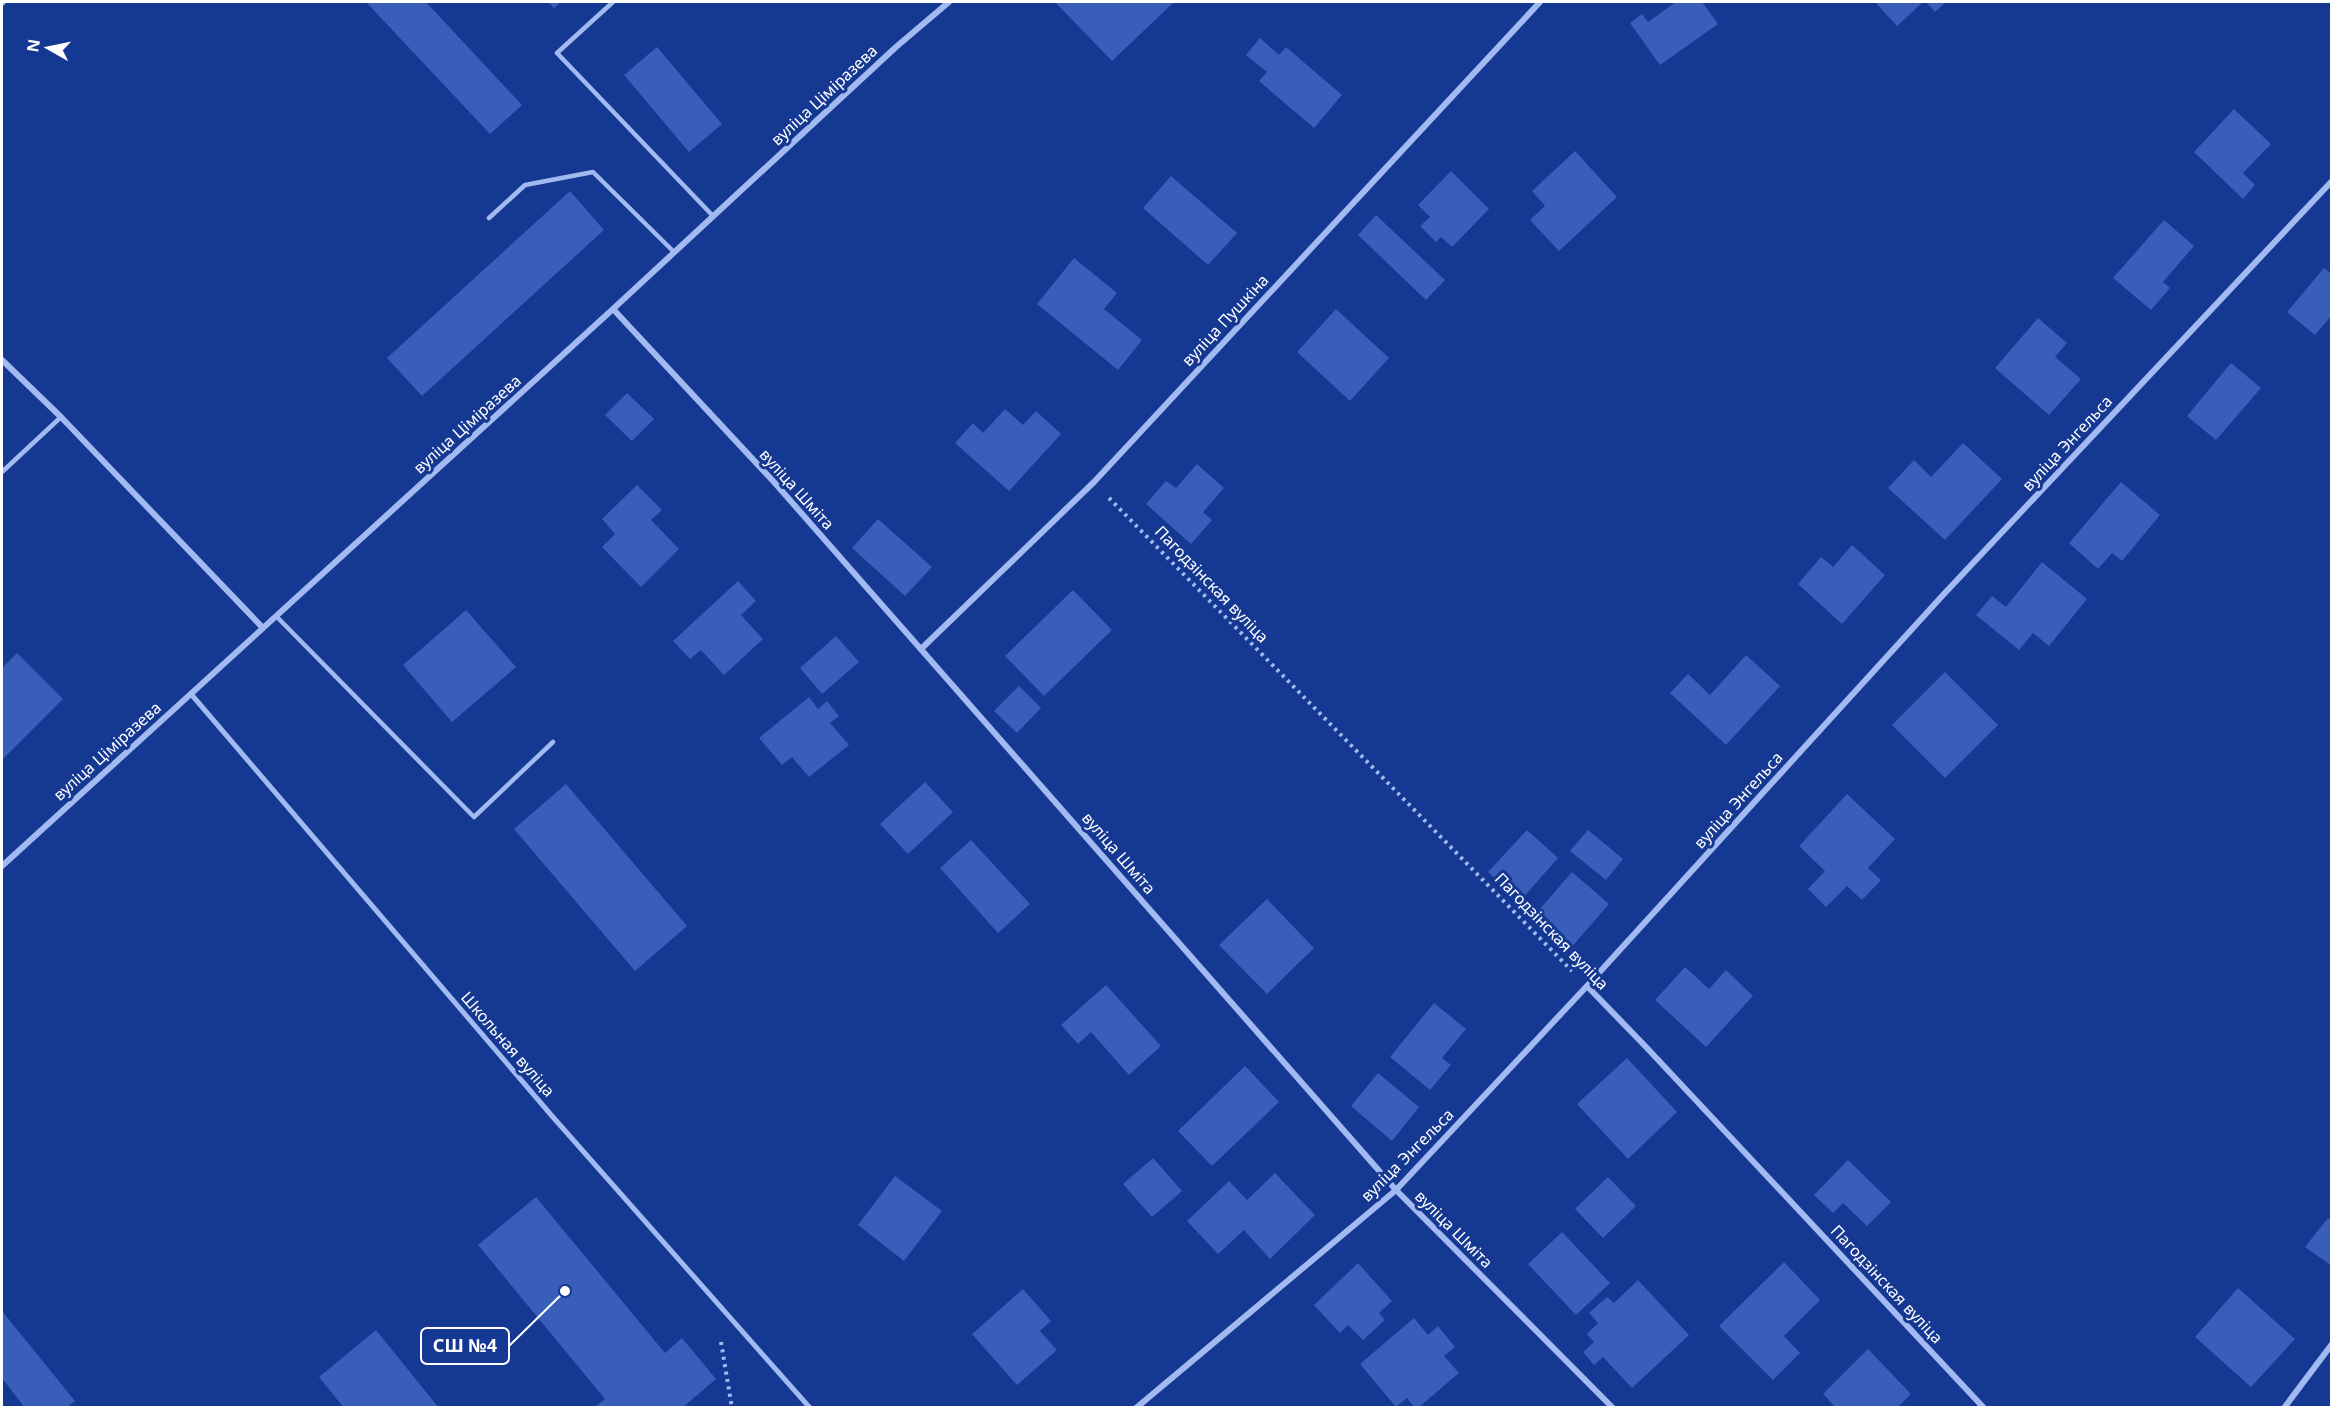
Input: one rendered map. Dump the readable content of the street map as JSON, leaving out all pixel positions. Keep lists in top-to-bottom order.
{
  "streets": {
    "street": [
      "вуліца Ціміразева",
      "вуліца Пушкіна",
      "вуліца Энгельса",
      "вуліца Шміта",
      "Пагодзінская вуліца",
      "Школьная вуліца"
    ]
  },
  "crossings": [
    ["вуліца Ціміразева", "вуліца Шміта"],
    ["вуліца Ціміразева", "Школьная вуліца"],
    ["вуліца Пушкіна", "вуліца Шміта"],
    ["вуліца Пушкіна", "Пагодзінская вуліца"],
    ["вуліца Энгельса", "вуліца Шміта"],
    ["вуліца Энгельса", "Пагодзінская вуліца"]
  ],
  "places": ["СШ №4"],
  "north": "left"
}
